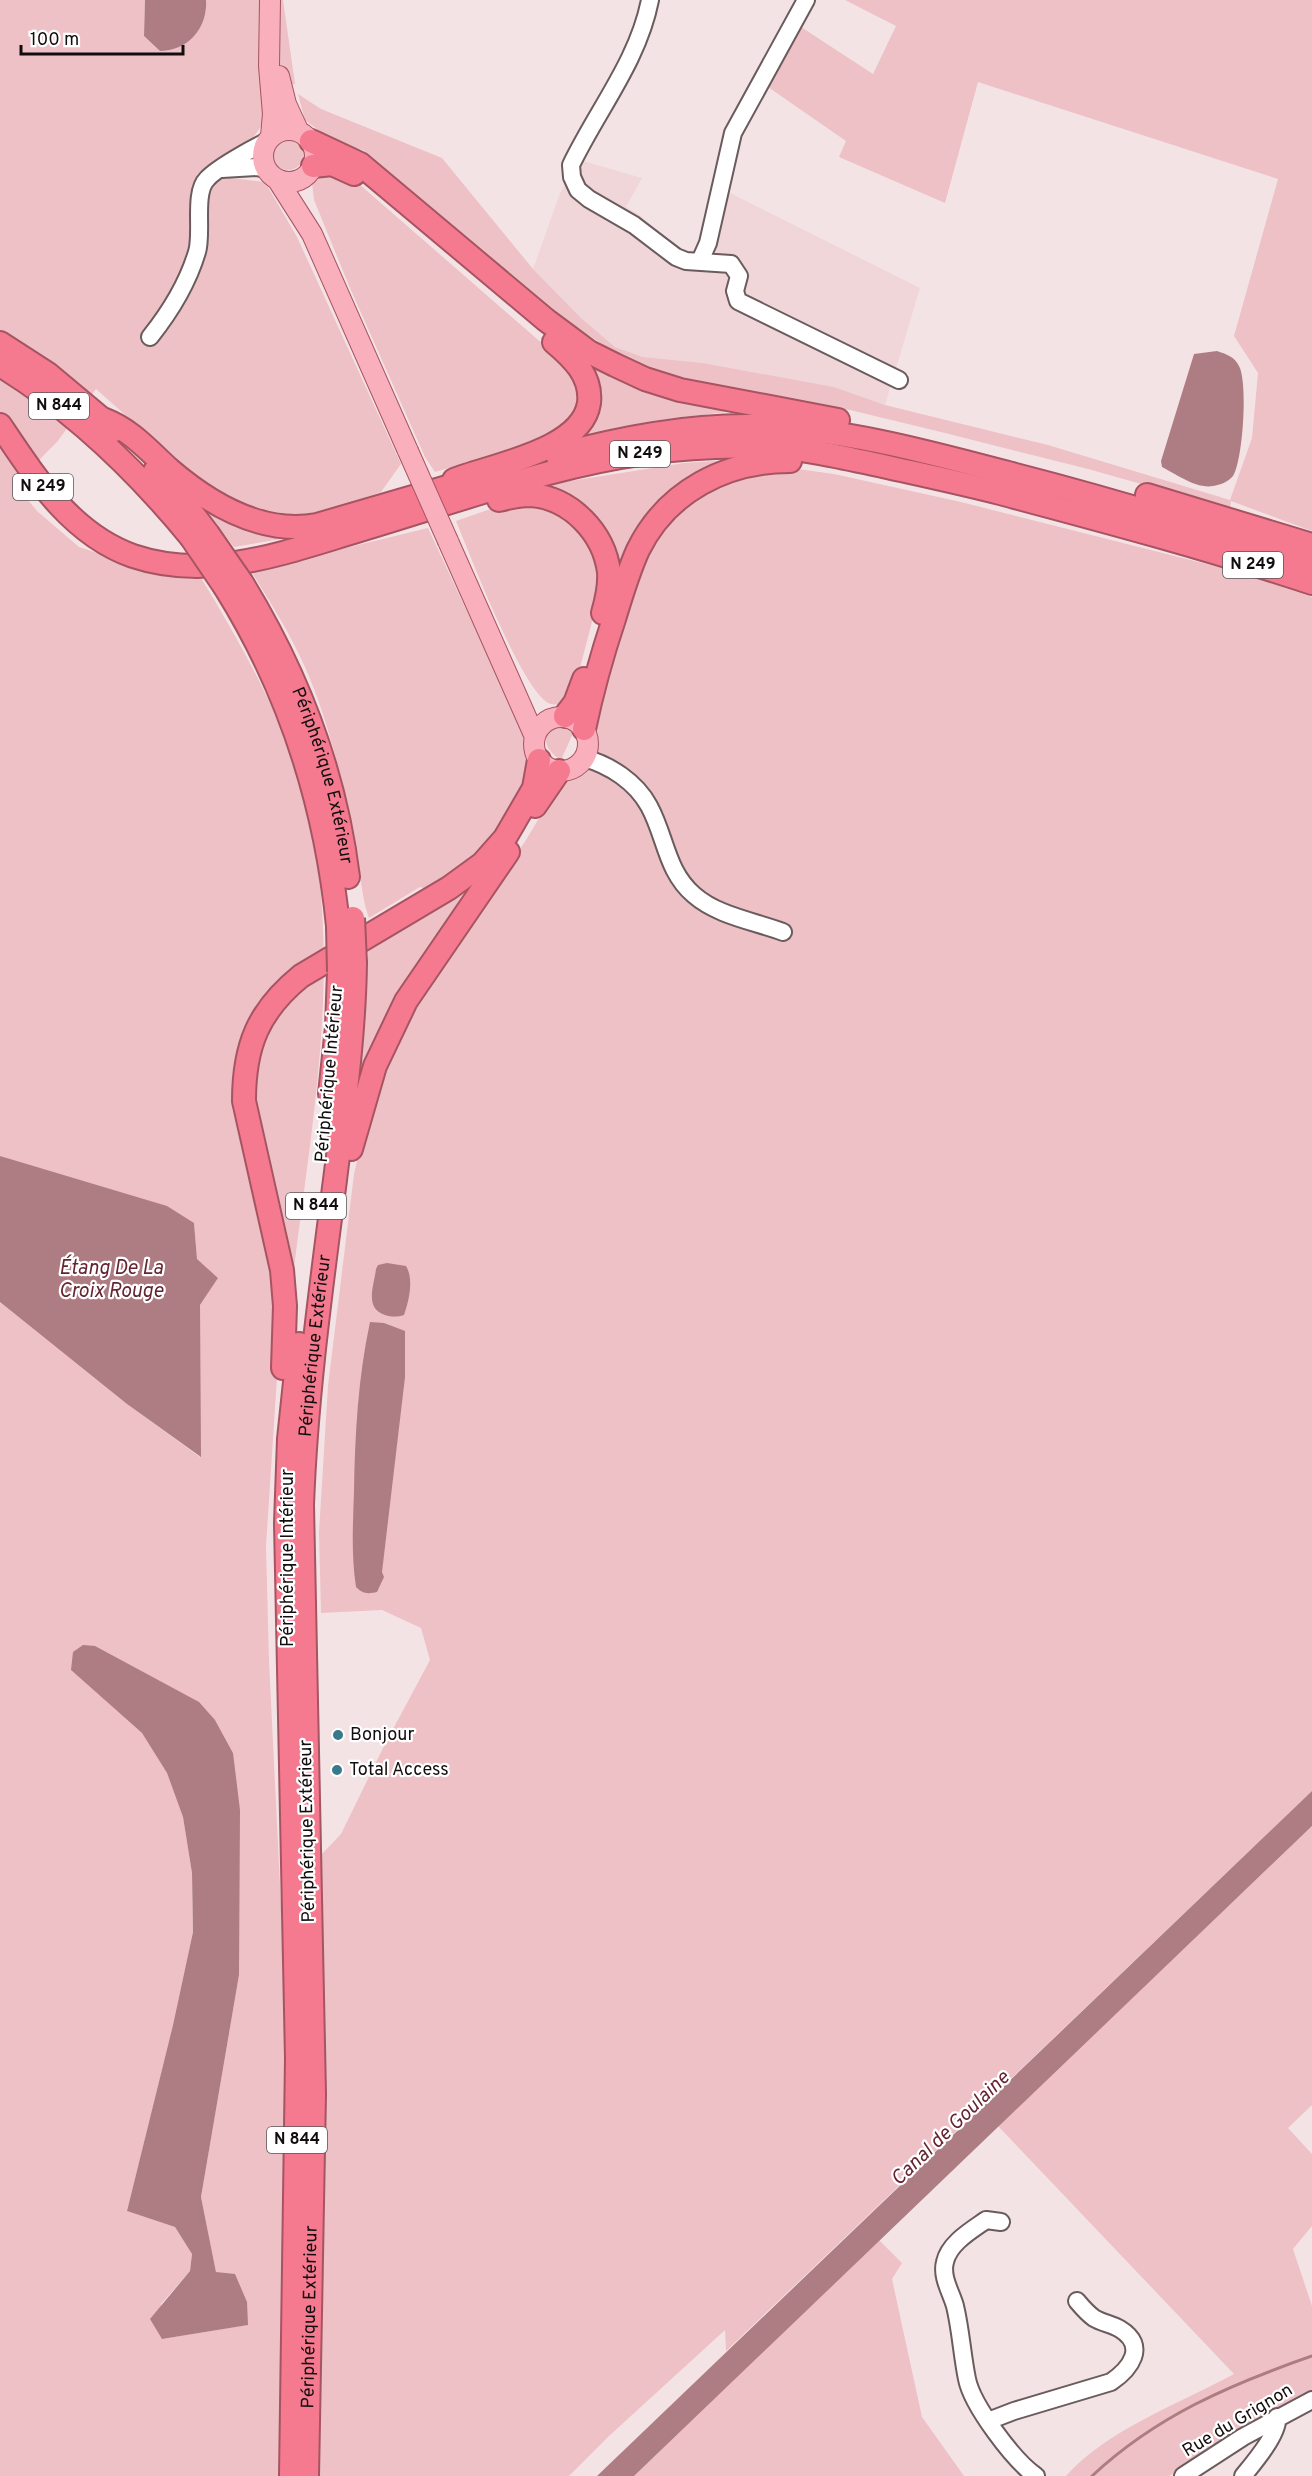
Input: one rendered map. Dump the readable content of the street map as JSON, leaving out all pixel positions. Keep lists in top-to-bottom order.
{
  "streets": {
    "highway": [
      "N 844",
      "N 249",
      "Périphérique Extérieur",
      "Périphérique Intérieur"
    ],
    "street": ["Rue du Grignon"]
  },
  "crossings": [
    ["N 844", "N 249"],
    ["N 844", "Périphérique Extérieur"],
    ["N 249", "Périphérique Extérieur"],
    ["Périphérique Extérieur", "Périphérique Intérieur"]
  ],
  "water": ["Étang De La Croix Rouge", "Canal de Goulaine"],
  "places": ["Bonjour", "Total Access"],
  "scale_bar": "100 m"
}
